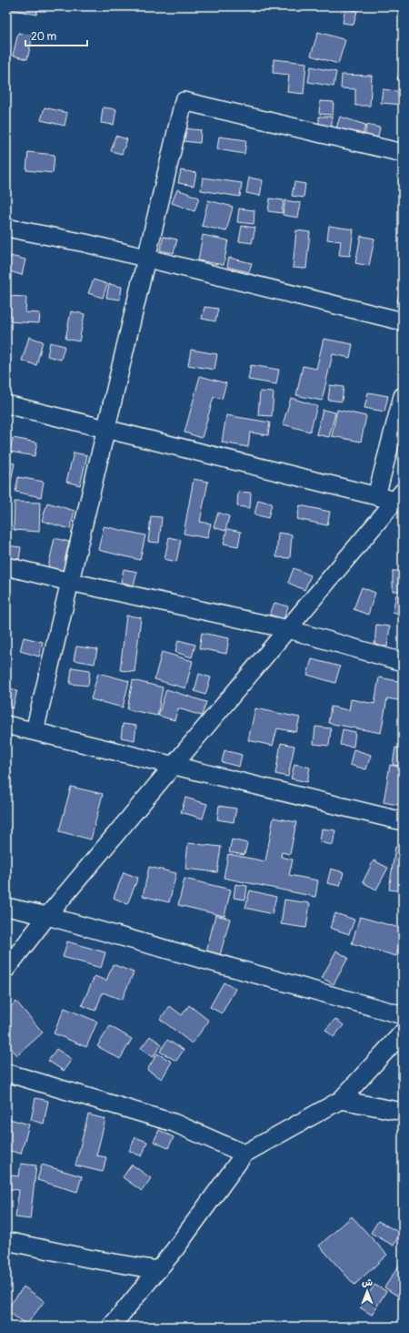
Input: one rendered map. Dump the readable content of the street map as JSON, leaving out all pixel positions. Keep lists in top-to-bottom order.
{
  "scale_bar": "20 m",
  "north": "top"
}
